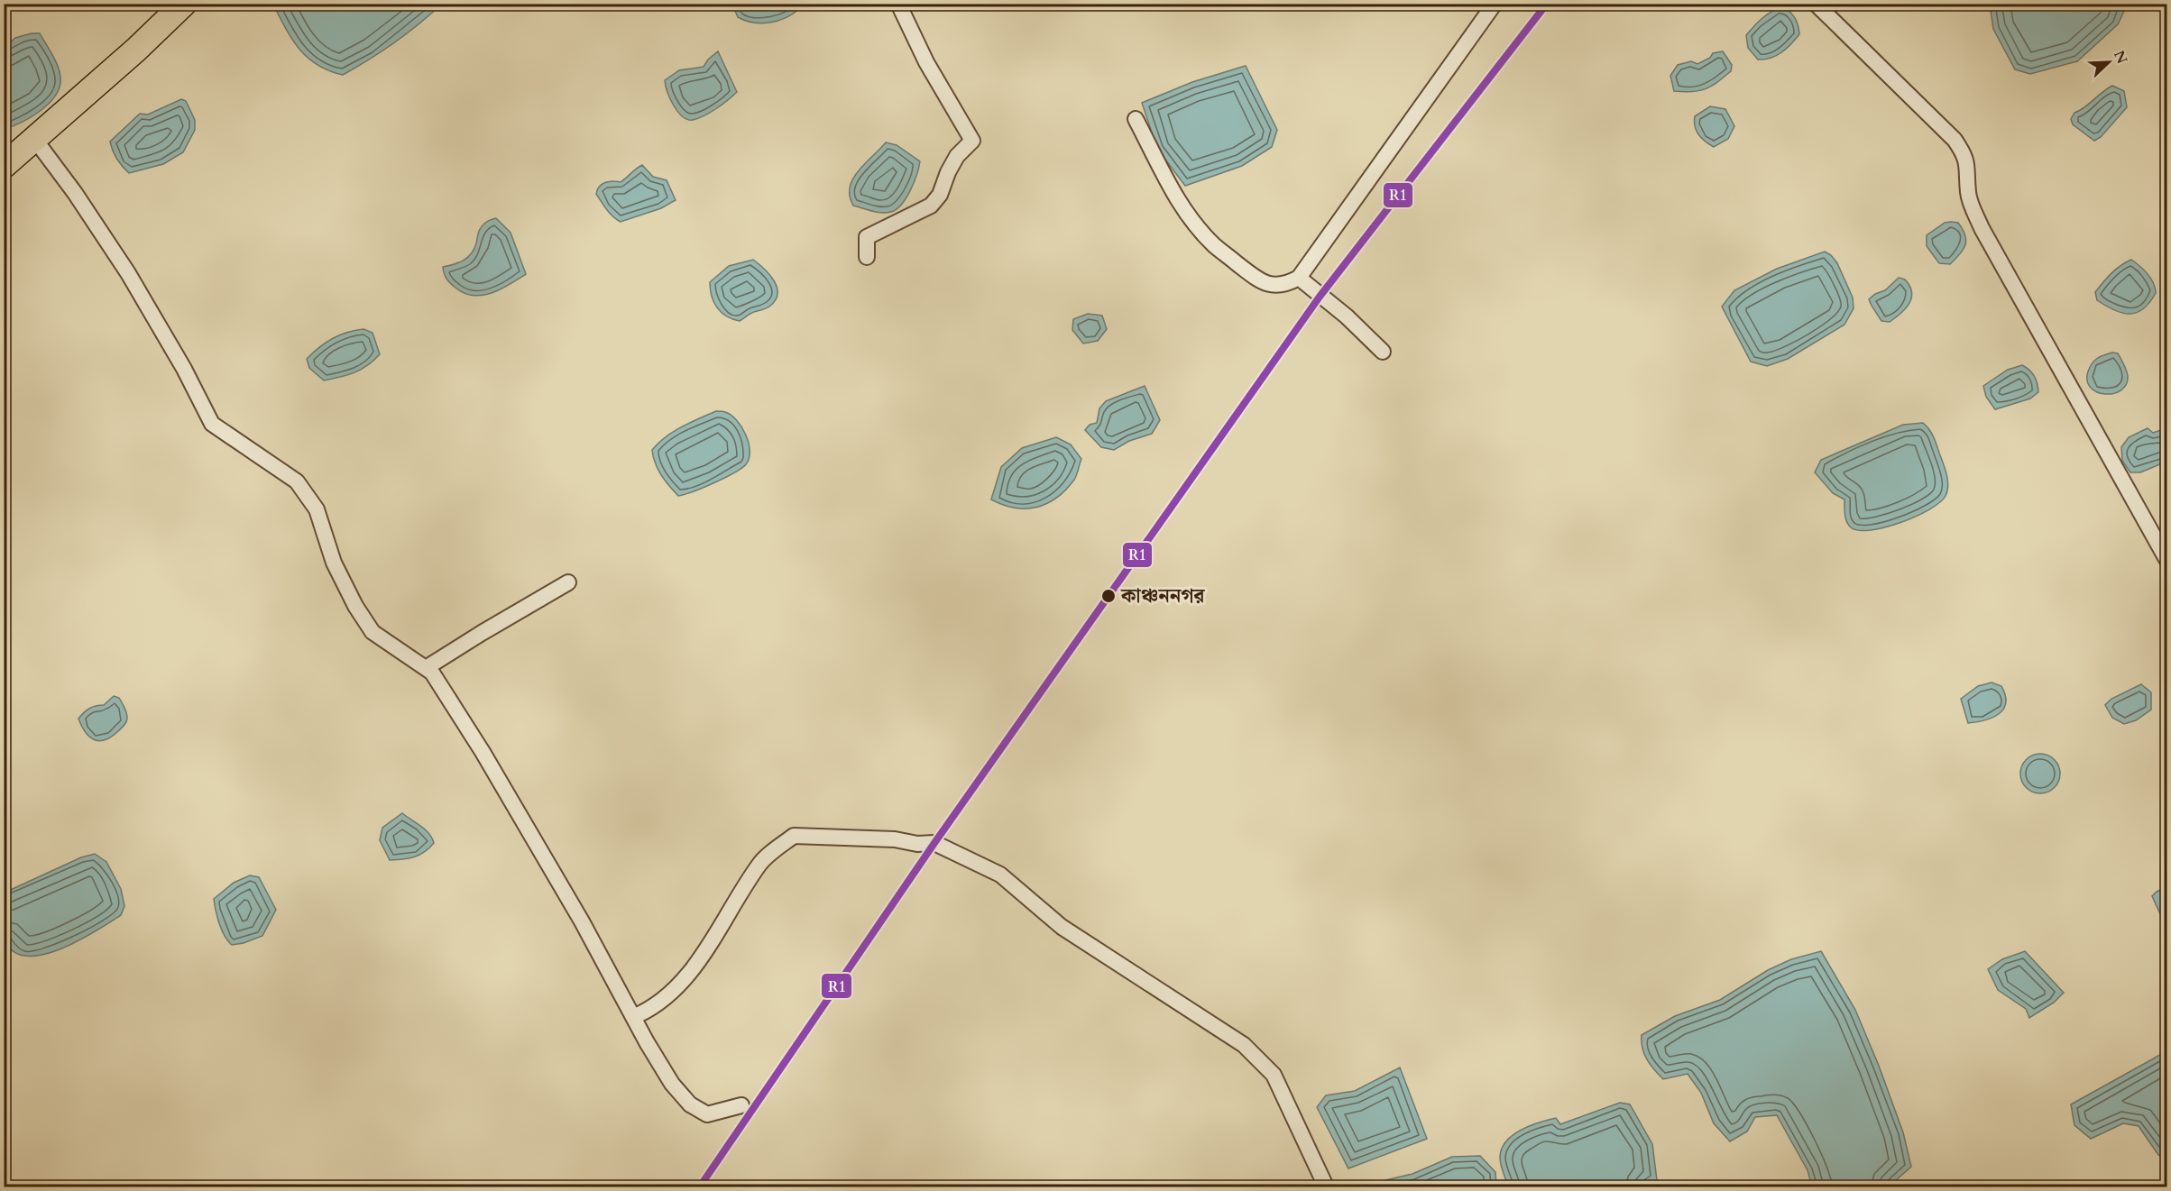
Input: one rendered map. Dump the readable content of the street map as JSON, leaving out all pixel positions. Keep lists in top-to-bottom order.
{
  "places": ["কাঞ্চননগর"],
  "lines": ["transit line R1"],
  "north": "top right"
}
